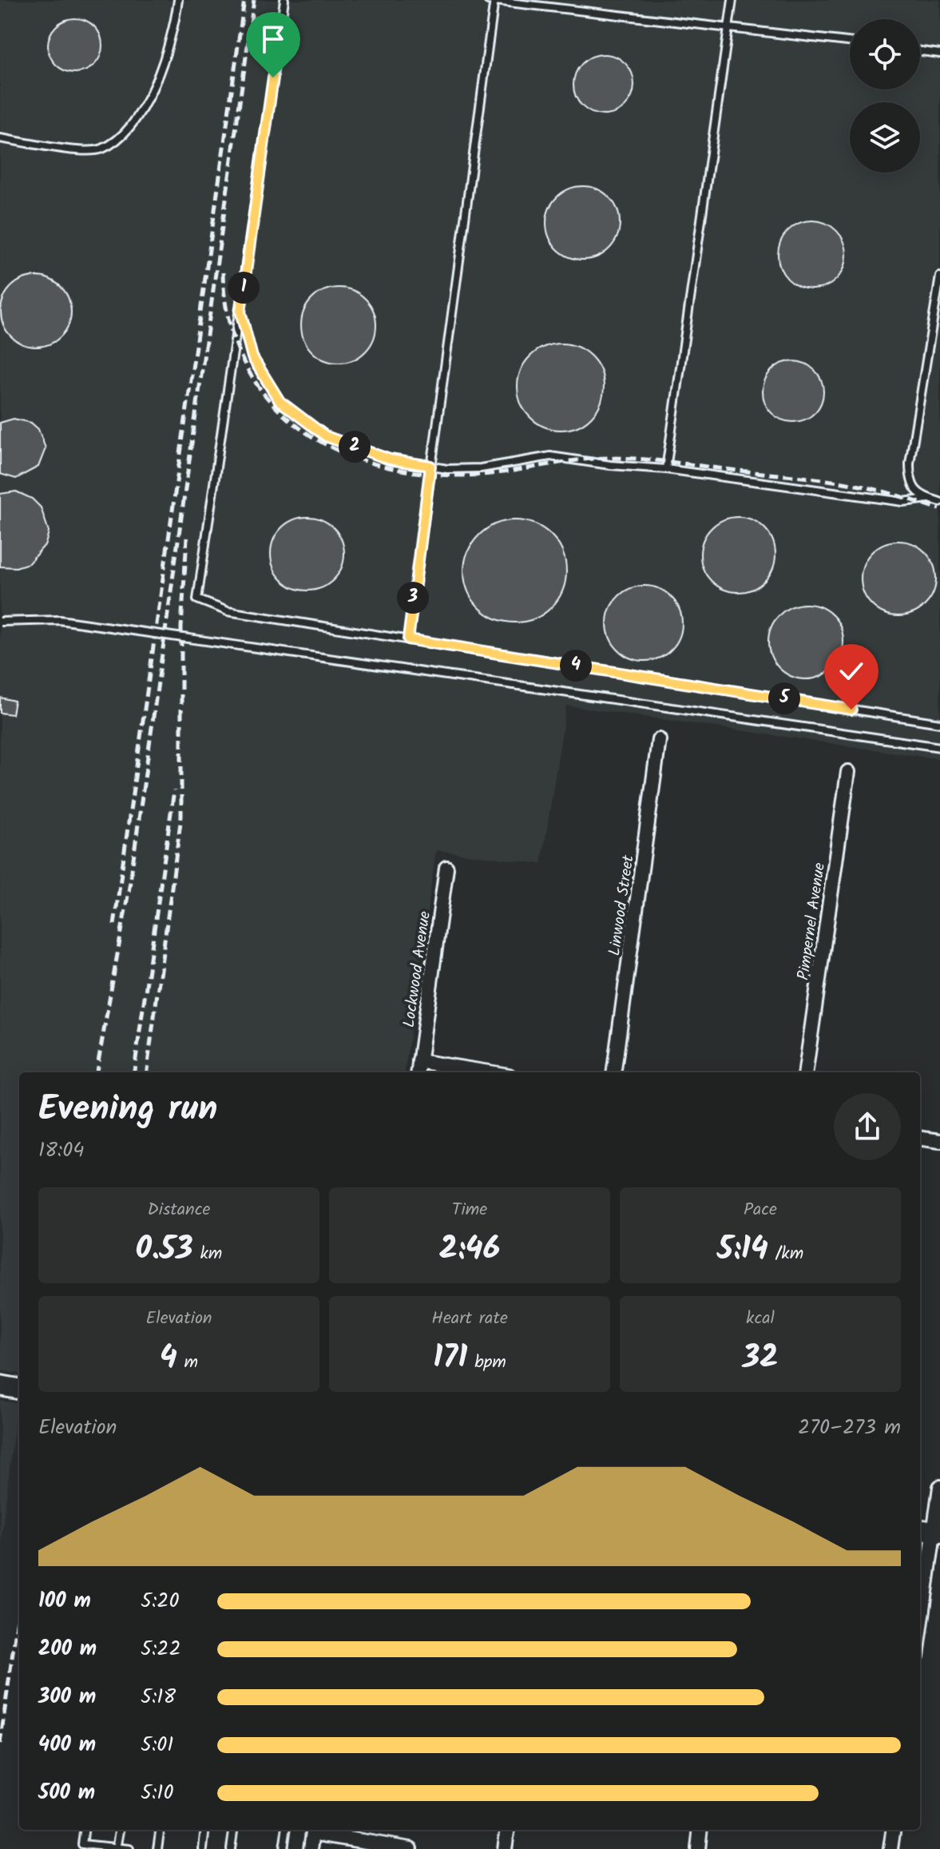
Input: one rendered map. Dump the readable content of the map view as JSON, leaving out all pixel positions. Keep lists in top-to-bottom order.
{
  "streets": {
    "street": ["Linwood Street", "Pimpernel Avenue", "Lockwood Avenue"]
  },
  "page": {
    "pins": [
      "1",
      "2",
      "3",
      "4",
      "5"
    ],
    "heading": ["Evening run", "18:04"],
    "stats": [
      ["Distance", "0.53 km"],
      ["Time", "2:46"],
      ["Pace", "5:14 /km"],
      ["Elevation", "4 m"],
      ["Heart rate", "171 bpm"],
      ["kcal", "32"]
    ],
    "chart": ["Elevation", "270–273 m"],
    "list": [
      {
        "name": "100 m",
        "note": "5:20"
      },
      {
        "name": "200 m",
        "note": "5:22"
      },
      {
        "name": "300 m",
        "note": "5:18"
      },
      {
        "name": "400 m",
        "note": "5:01"
      },
      {
        "name": "500 m",
        "note": "5:10"
      }
    ]
  }
}
